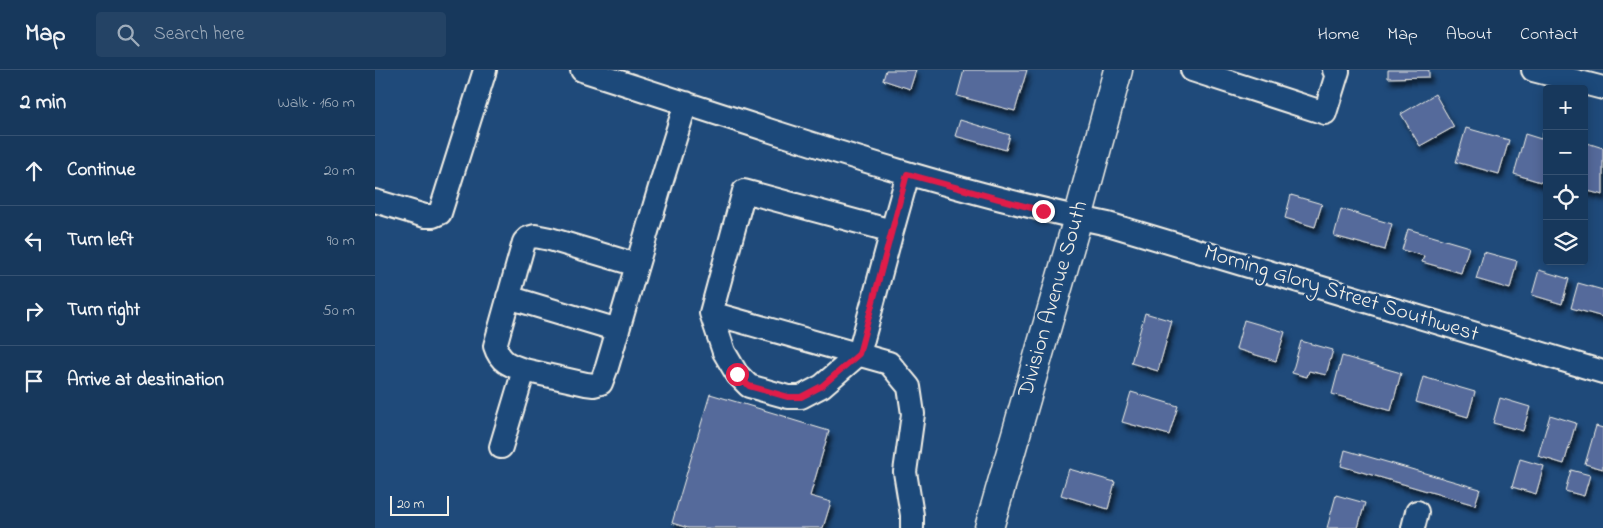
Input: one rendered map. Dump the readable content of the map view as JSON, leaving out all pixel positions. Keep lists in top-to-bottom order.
{
  "streets": {
    "main road": ["Division Avenue South"],
    "street": ["Morning Glory Street Southwest"]
  },
  "crossings": [
    ["Morning Glory Street Southwest", "Division Avenue South"]
  ],
  "scale_bar": "20 m",
  "page": {
    "header": "Map",
    "search": "Search here",
    "nav": [
      "Home",
      "Map",
      "About",
      "Contact"
    ],
    "heading": ["2 min", "Walk · 160 m"],
    "map_buttons": ["+", "−"],
    "list": [
      ["Continue", "20 m"],
      ["Turn left", "90 m"],
      ["Turn right", "50 m"],
      "Arrive at destination"
    ],
    "scale": "20 m"
  }
}
